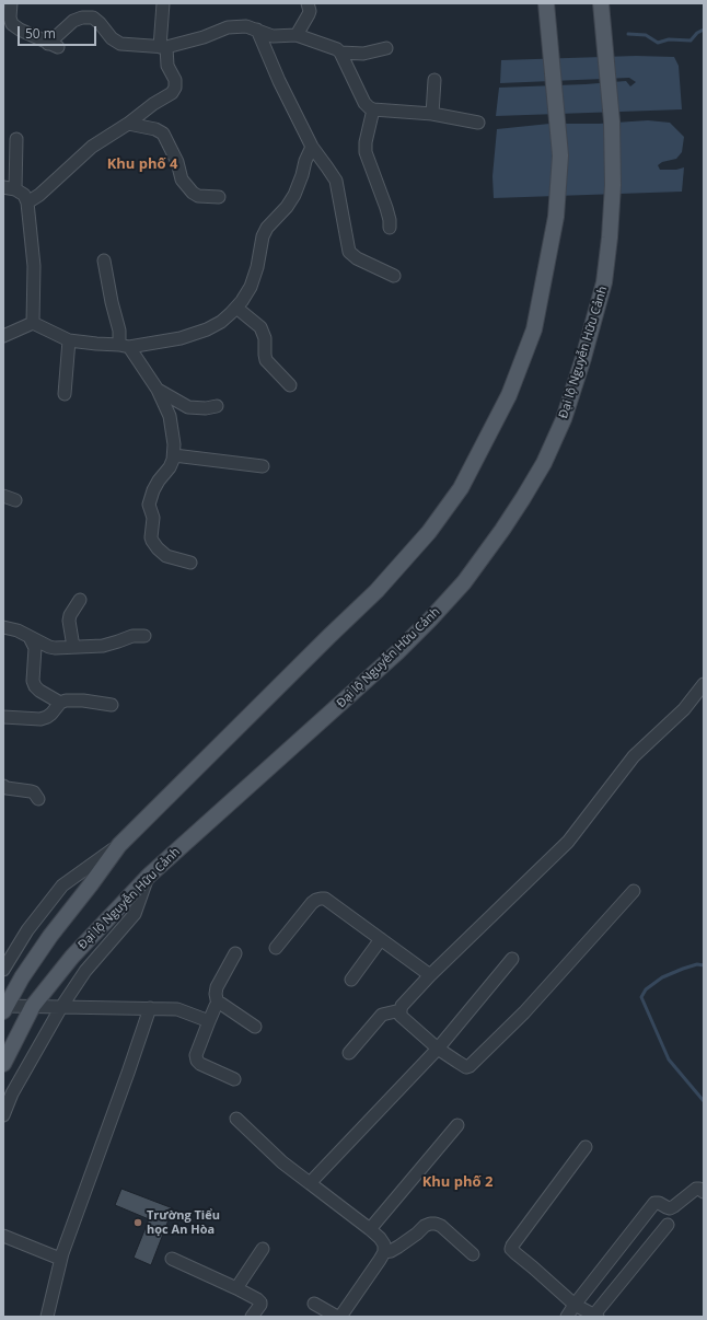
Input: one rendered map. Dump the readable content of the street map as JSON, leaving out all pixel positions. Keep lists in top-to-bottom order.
{
  "streets": {
    "main road": ["Đại lộ Nguyễn Hữu Cảnh"]
  },
  "districts": ["Khu phố 4", "Khu phố 2"],
  "places": ["Trường Tiểu học An Hòa"],
  "scale_bar": "50 m"
}
